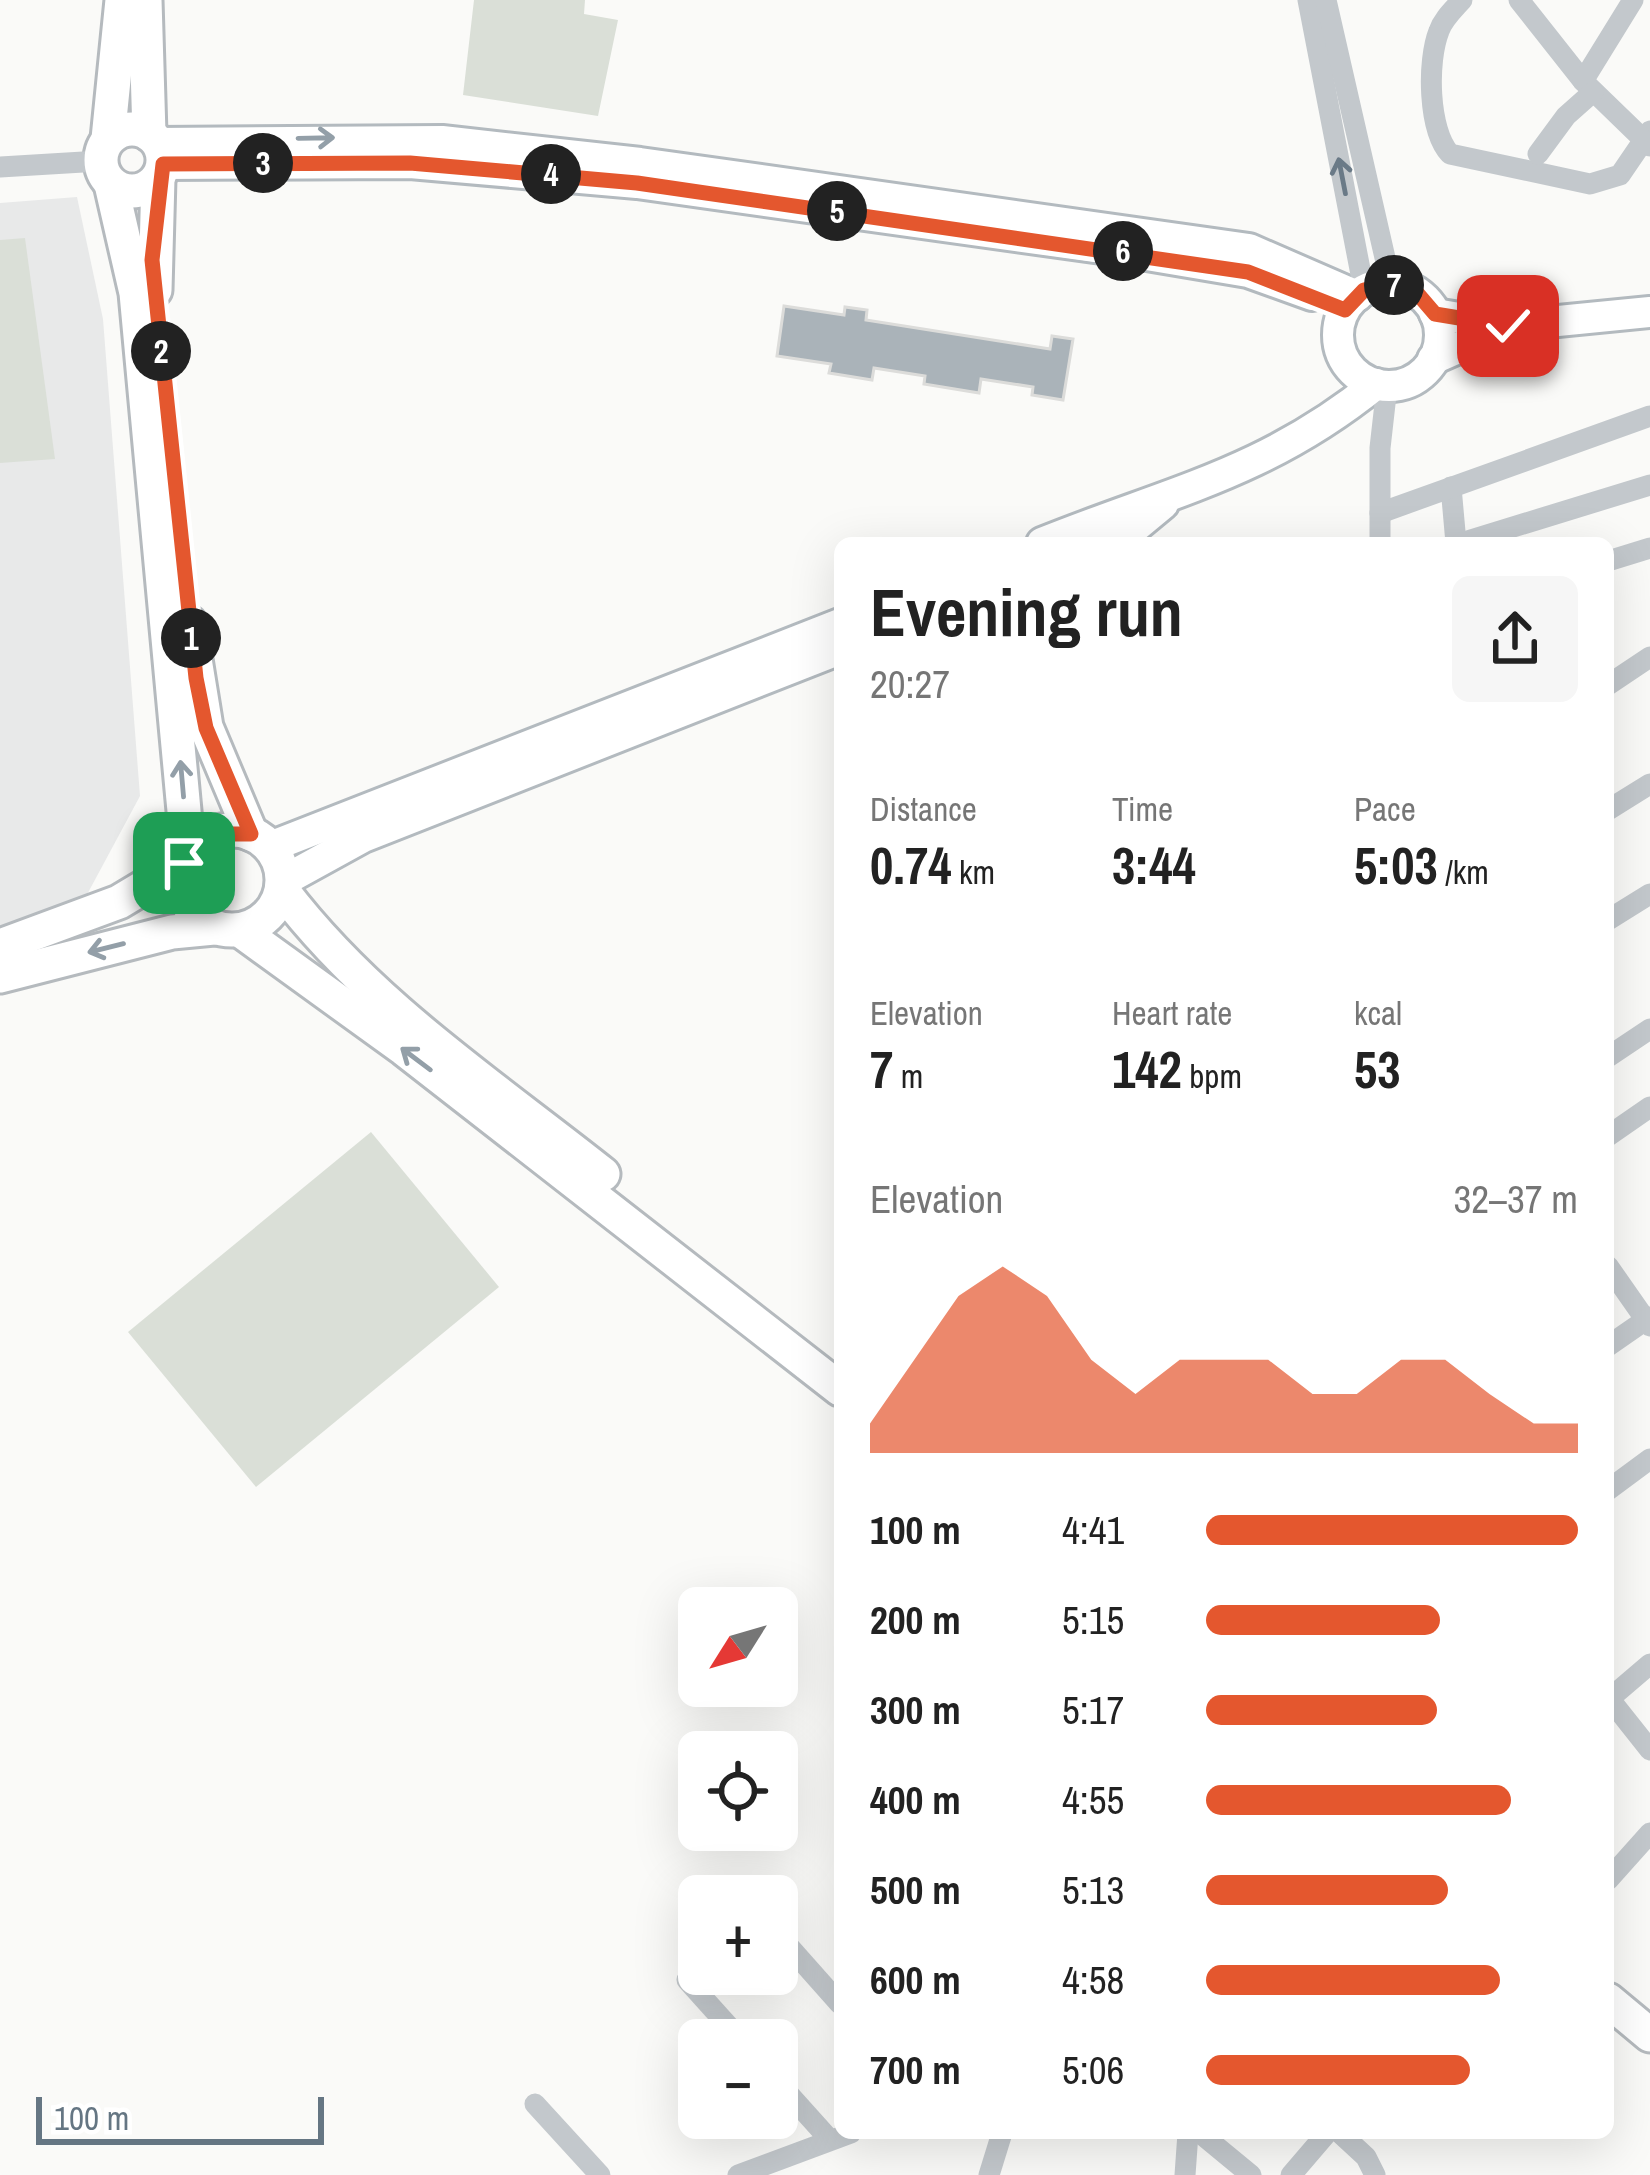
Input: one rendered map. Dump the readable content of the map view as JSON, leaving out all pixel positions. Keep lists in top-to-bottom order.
{
  "scale_bar": "100 m",
  "north": "bottom left",
  "page": {
    "pins": [
      "3",
      "4",
      "5",
      "6",
      "7",
      "2",
      "1"
    ],
    "heading": ["Evening run", "20:27"],
    "stats": [
      ["Distance", "0.74 km"],
      ["Time", "3:44"],
      ["Pace", "5:03 /km"],
      ["Elevation", "7 m"],
      ["Heart rate", "142 bpm"],
      ["kcal", "53"]
    ],
    "chart": ["Elevation", "32–37 m"],
    "list": [
      {
        "name": "100 m",
        "note": "4:41"
      },
      {
        "name": "200 m",
        "note": "5:15"
      },
      {
        "name": "300 m",
        "note": "5:17"
      },
      {
        "name": "400 m",
        "note": "4:55"
      },
      {
        "name": "500 m",
        "note": "5:13"
      },
      {
        "name": "600 m",
        "note": "4:58"
      },
      {
        "name": "700 m",
        "note": "5:06"
      }
    ],
    "map_buttons": ["+", "−"],
    "scale": "100 m"
  }
}
